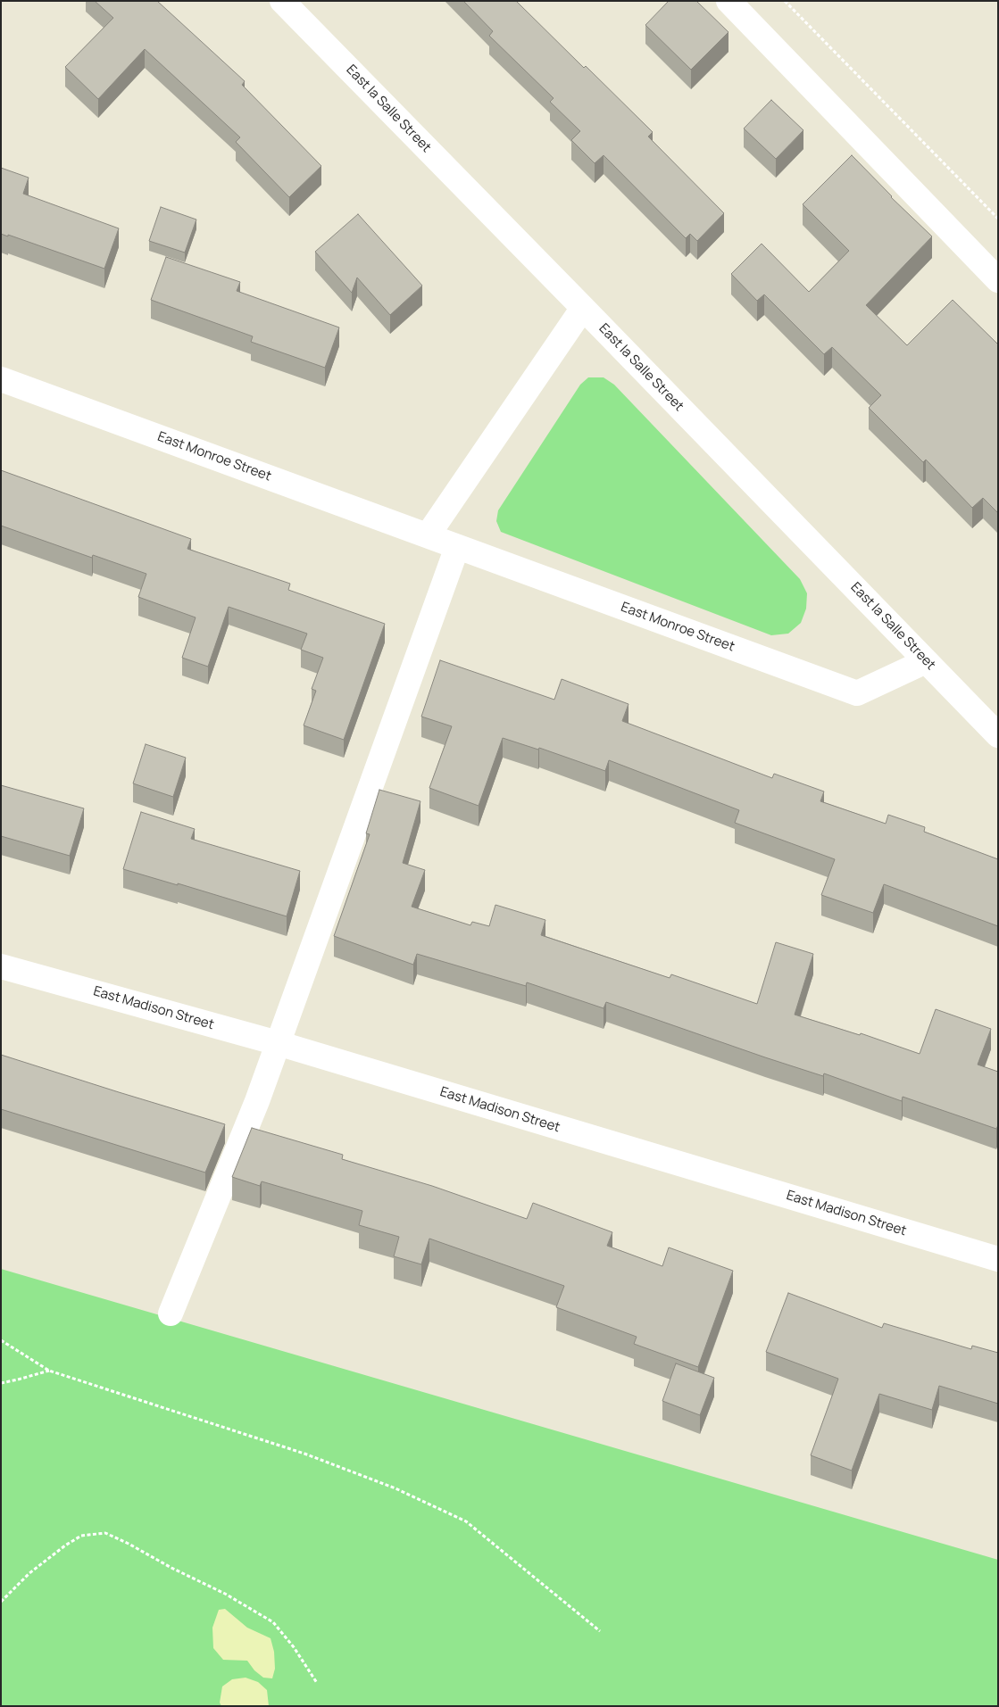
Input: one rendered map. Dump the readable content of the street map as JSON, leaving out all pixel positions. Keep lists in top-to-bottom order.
{
  "streets": {
    "street": ["East la Salle Street", "East Monroe Street", "East Madison Street"]
  },
  "crossings": [
    ["East la Salle Street", "East Monroe Street"]
  ]
}
